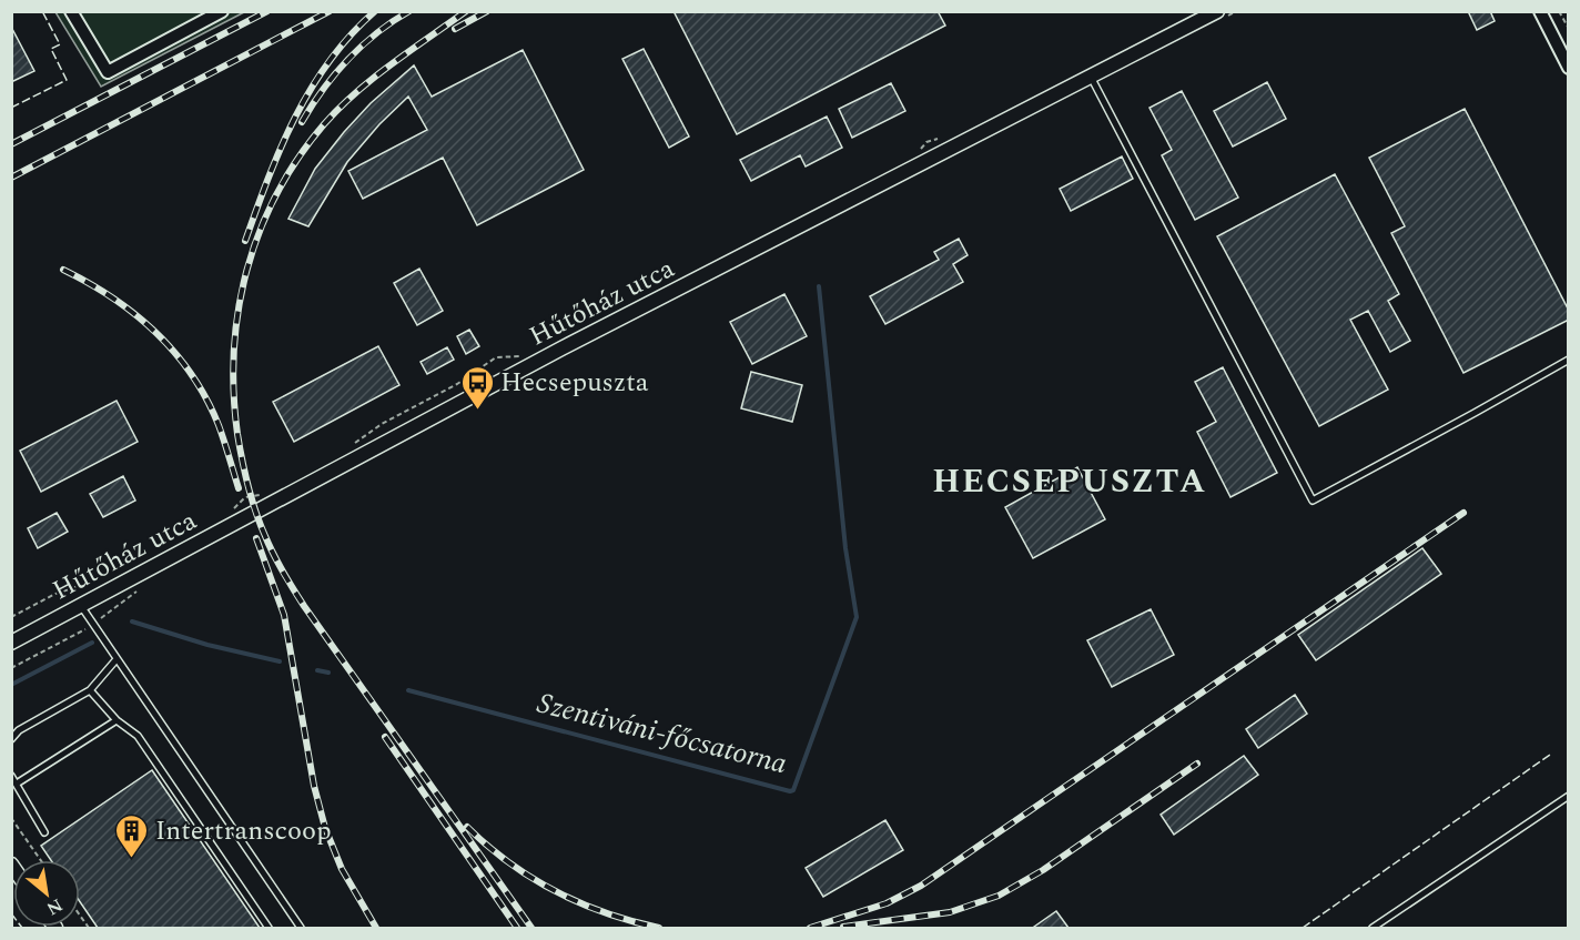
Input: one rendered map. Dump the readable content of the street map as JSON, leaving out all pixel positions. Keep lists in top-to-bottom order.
{
  "streets": {
    "street": ["Hűtőház utca"]
  },
  "districts": ["HECSEPUSZTA"],
  "water": ["Szentiváni-főcsatorna"],
  "places": {
    "bus stop": ["Hecsepuszta"],
    "building": ["Intertranscoop"]
  },
  "north": "bottom right"
}
